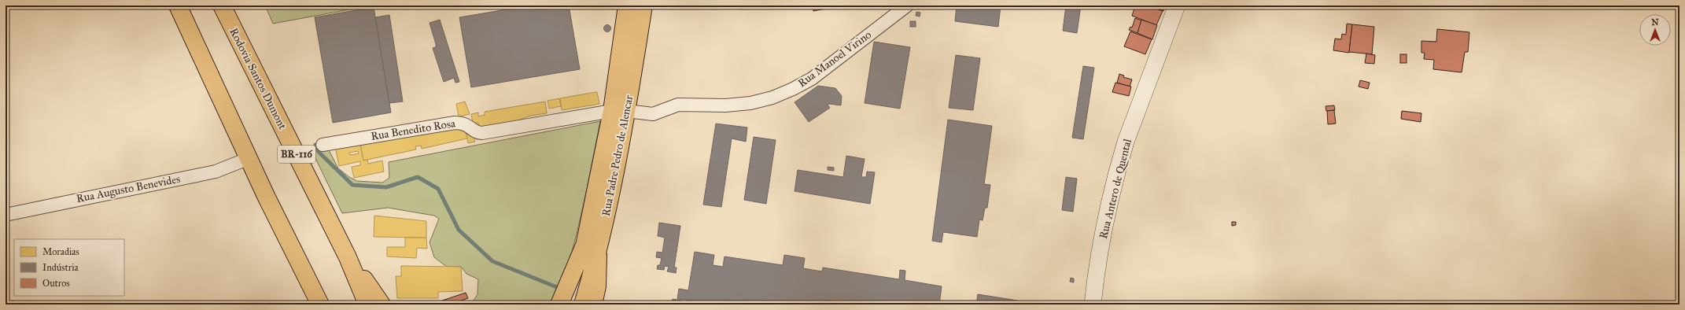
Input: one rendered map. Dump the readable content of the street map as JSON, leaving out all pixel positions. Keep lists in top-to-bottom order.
{
  "streets": {
    "main road": ["Rodovia Santos Dumont", "BR-116", "Rua Padre Pedro de Alencar"],
    "street": [
      "Rua Manoel Virino",
      "Rua Benedito Rosa",
      "Rua Augusto Benevides",
      "Rua Antero de Quental"
    ]
  },
  "crossings": [
    ["Rua Manoel Virino", "Rua Benedito Rosa"],
    ["Rua Manoel Virino", "Rua Padre Pedro de Alencar"],
    ["Rua Benedito Rosa", "Rua Padre Pedro de Alencar"]
  ],
  "legend": ["Moradias", "Indústria", "Outros"],
  "north": "top"
}
